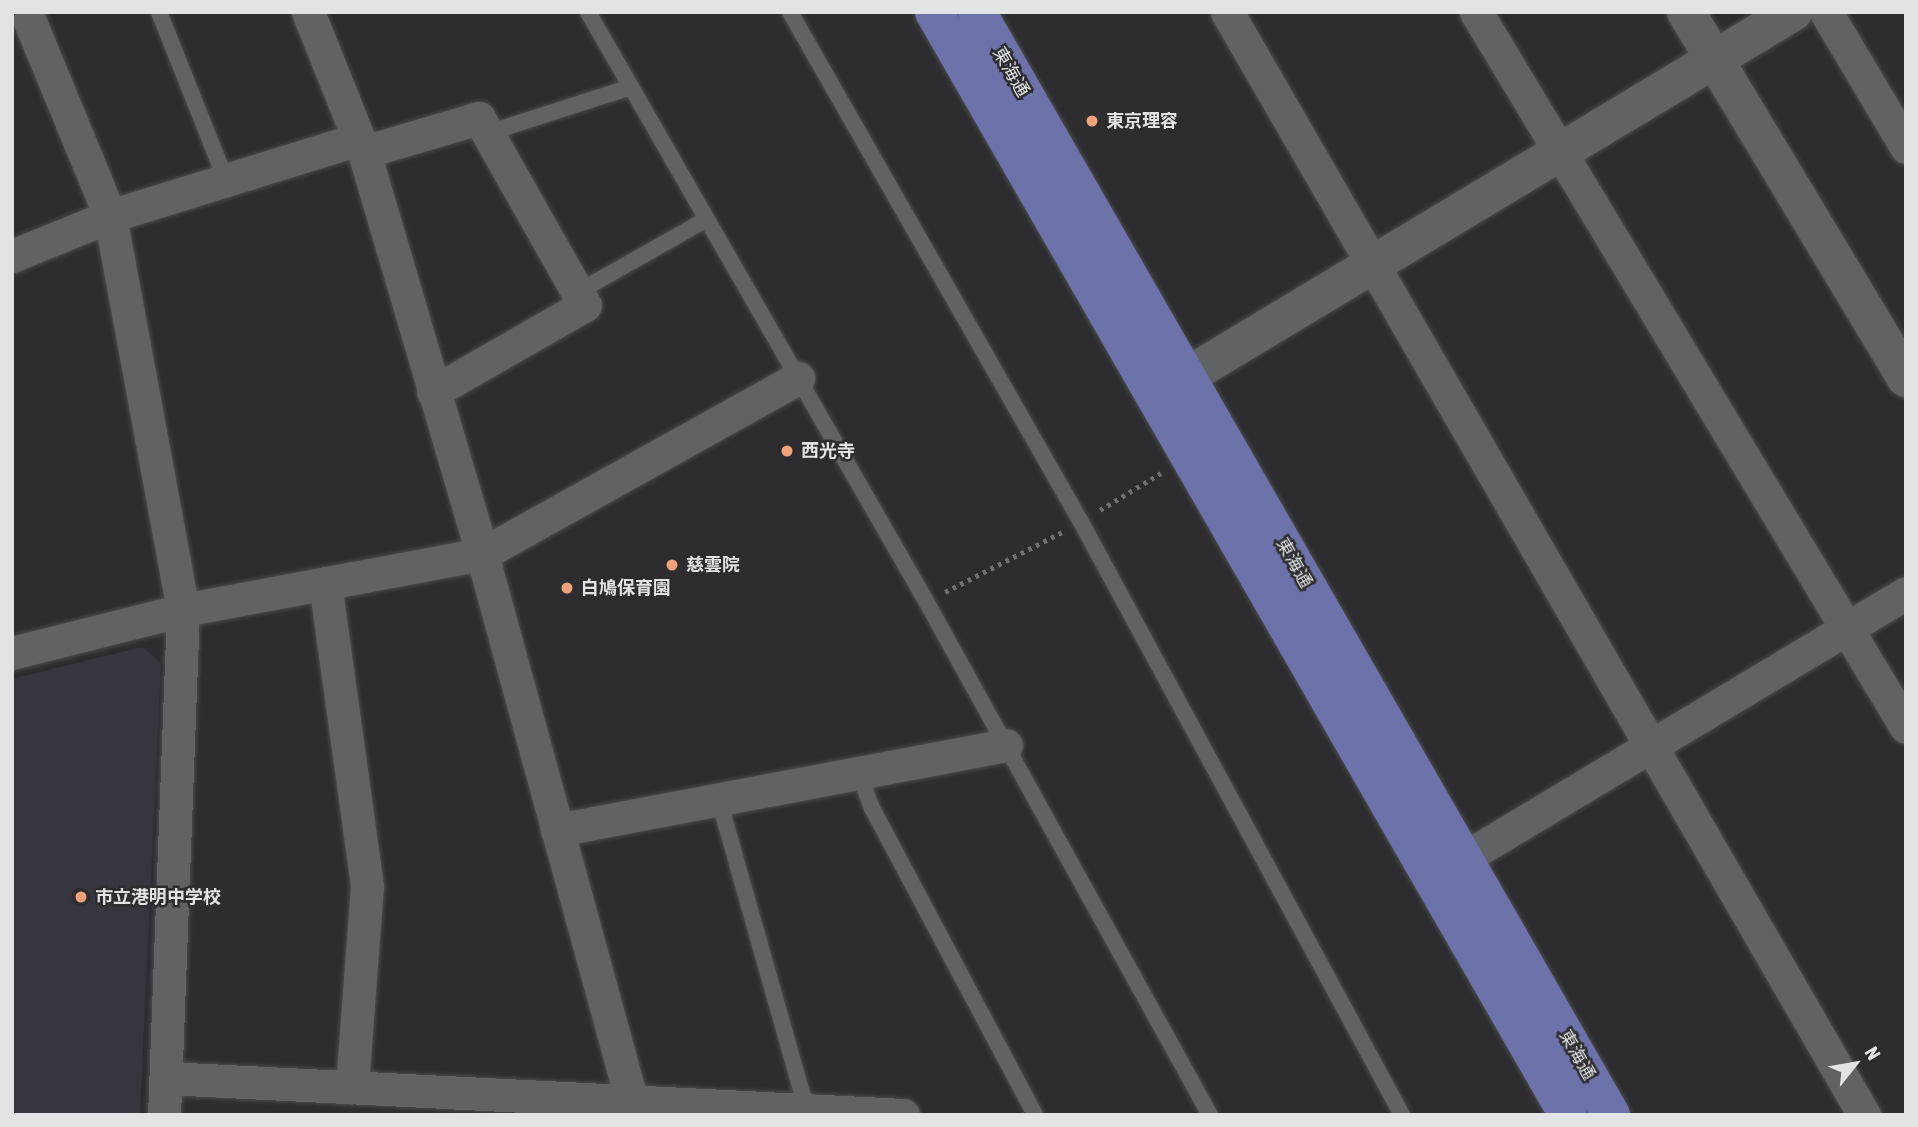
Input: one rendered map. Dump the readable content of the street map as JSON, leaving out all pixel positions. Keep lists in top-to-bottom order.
{
  "streets": {
    "main road": ["東海通"]
  },
  "places": [
    "東京理容",
    "西光寺",
    "慈雲院",
    "白鳩保育園",
    "市立港明中学校"
  ],
  "north": "top right"
}
